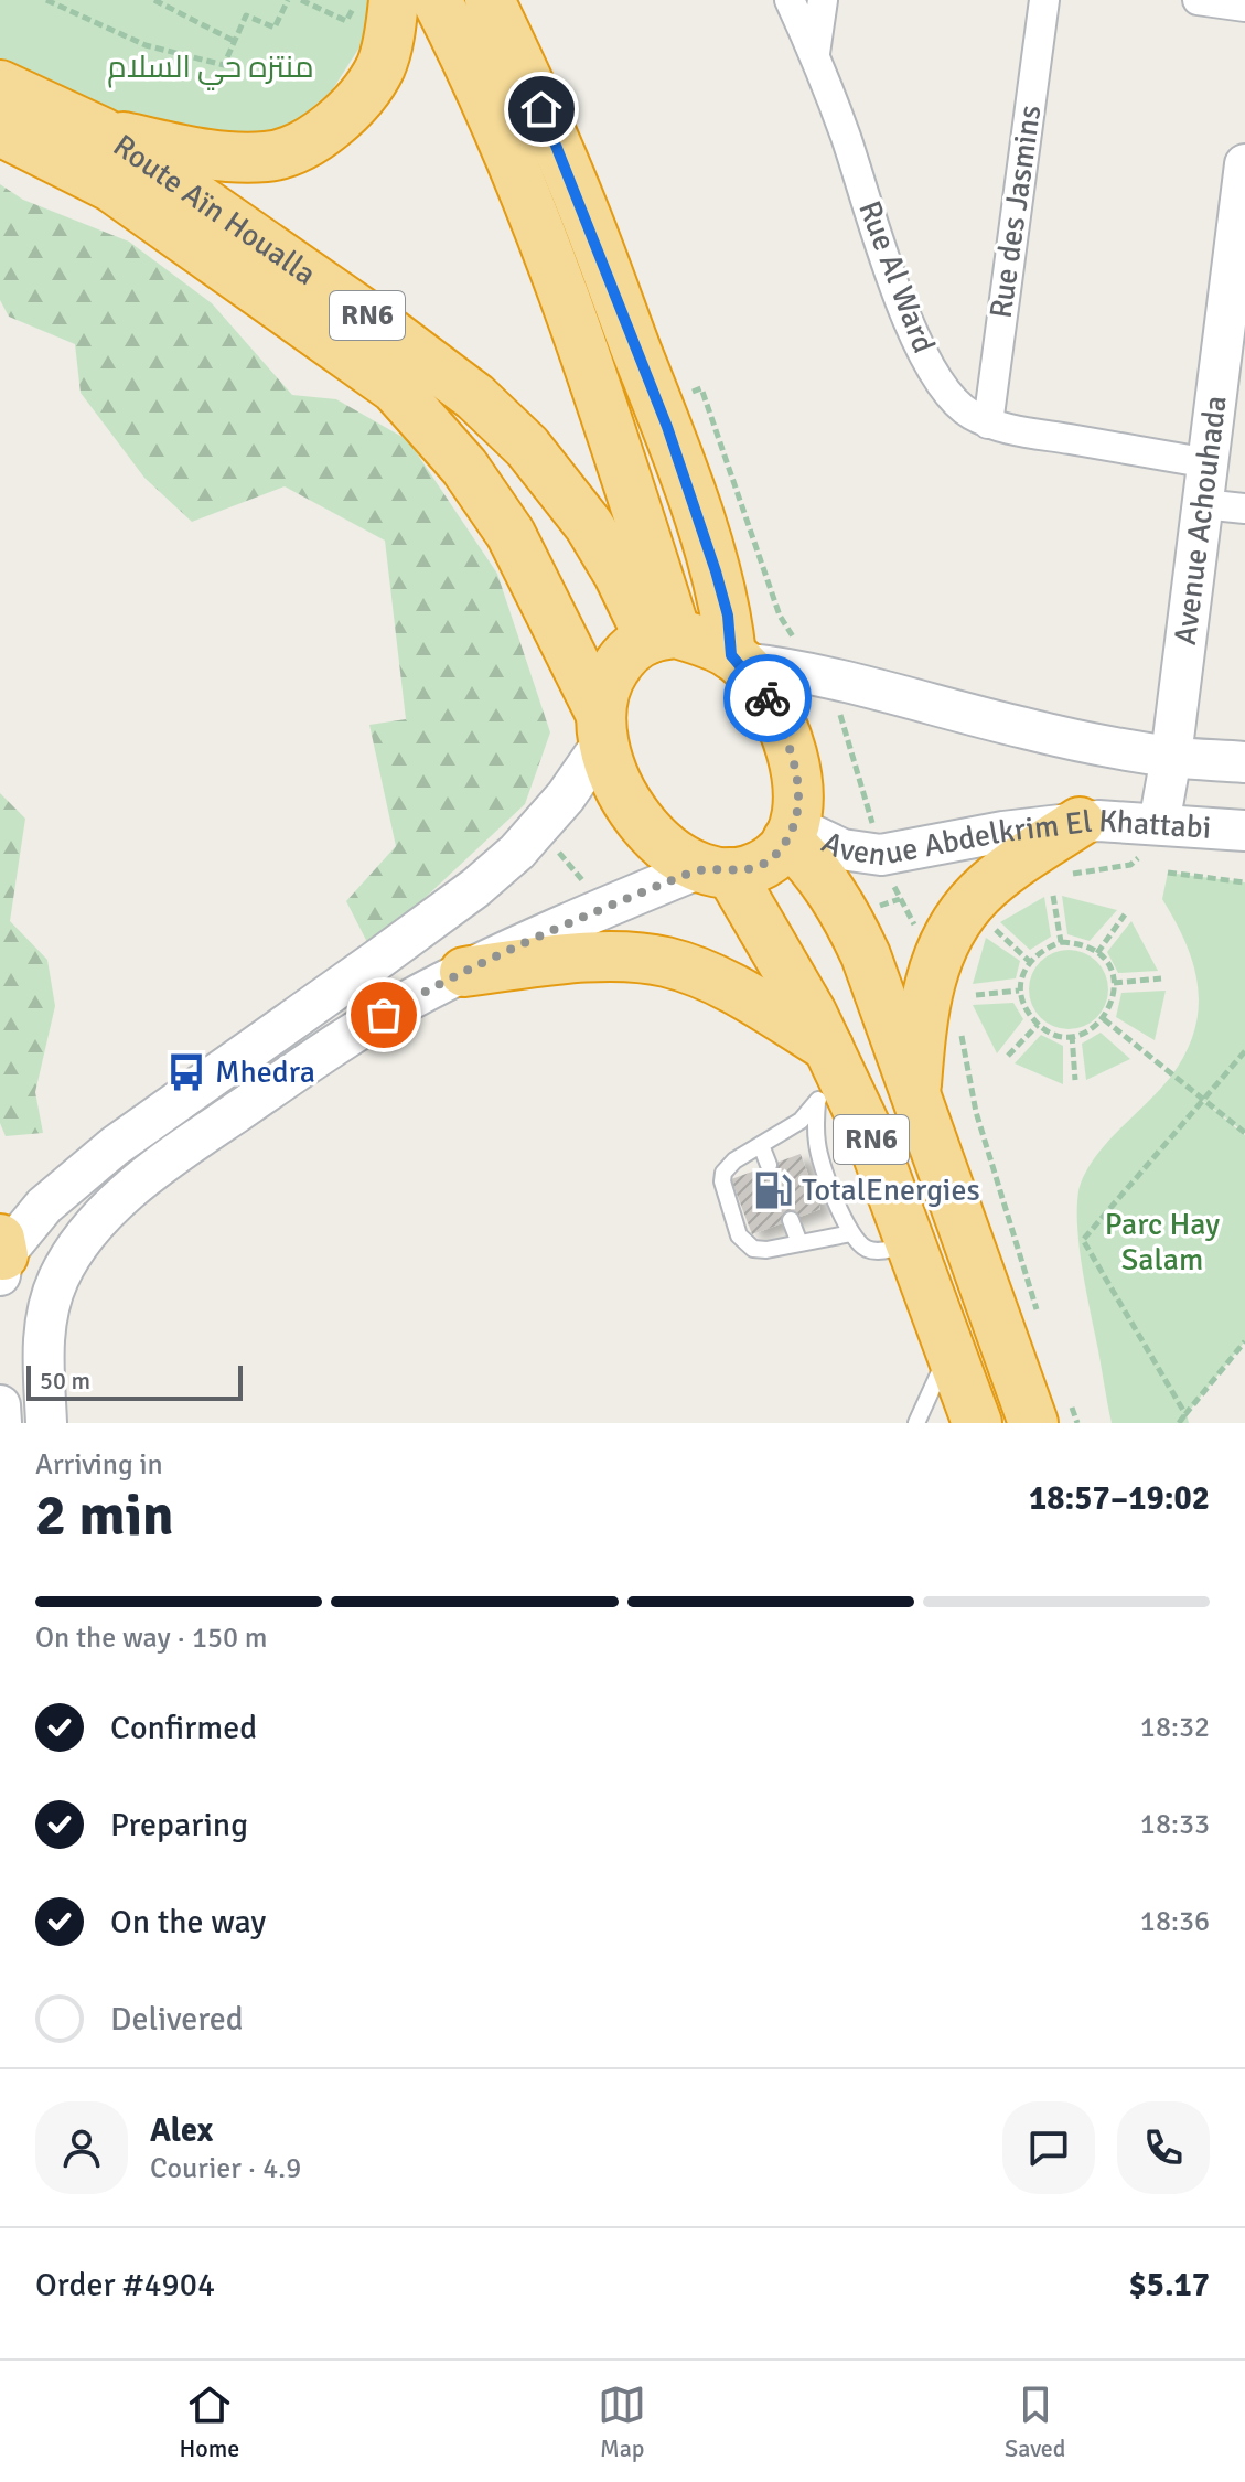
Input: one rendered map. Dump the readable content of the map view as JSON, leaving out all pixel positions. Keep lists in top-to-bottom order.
{
  "streets": {
    "highway": ["Route Aïn Houalla", "RN6"],
    "main road": ["Avenue Achouhada", "Avenue Abdelkrim El Khattabi"],
    "street": ["Rue des Jasmins", "Rue Al Ward"]
  },
  "crossings": [
    ["Route Aïn Houalla", "RN6"],
    ["Route Aïn Houalla", "Avenue Abdelkrim El Khattabi"],
    ["Rue des Jasmins", "Rue Al Ward"],
    ["Rue Al Ward", "Avenue Achouhada"],
    ["RN6", "Avenue Abdelkrim El Khattabi"],
    ["Avenue Achouhada", "Avenue Abdelkrim El Khattabi"]
  ],
  "parks": ["منتزه حي السلام", "Parc Hay Salam"],
  "places": {
    "bus stop": ["Mhedra"],
    "fuel station": ["TotalEnergies"]
  },
  "scale_bar": "50 m",
  "page": {
    "scale": "50 m",
    "heading": ["2 min", "Arriving in", "18:57–19:02"],
    "panel": [
      "Alex",
      "Courier · 4.9",
      "Order #4904",
      "$5.17"
    ],
    "bar": "On the way · 150 m",
    "list": [
      ["Confirmed", "18:32"],
      ["Preparing", "18:33"],
      ["On the way", "18:36"],
      "Delivered"
    ],
    "tabs": ["Home", "Map", "Saved"]
  }
}
